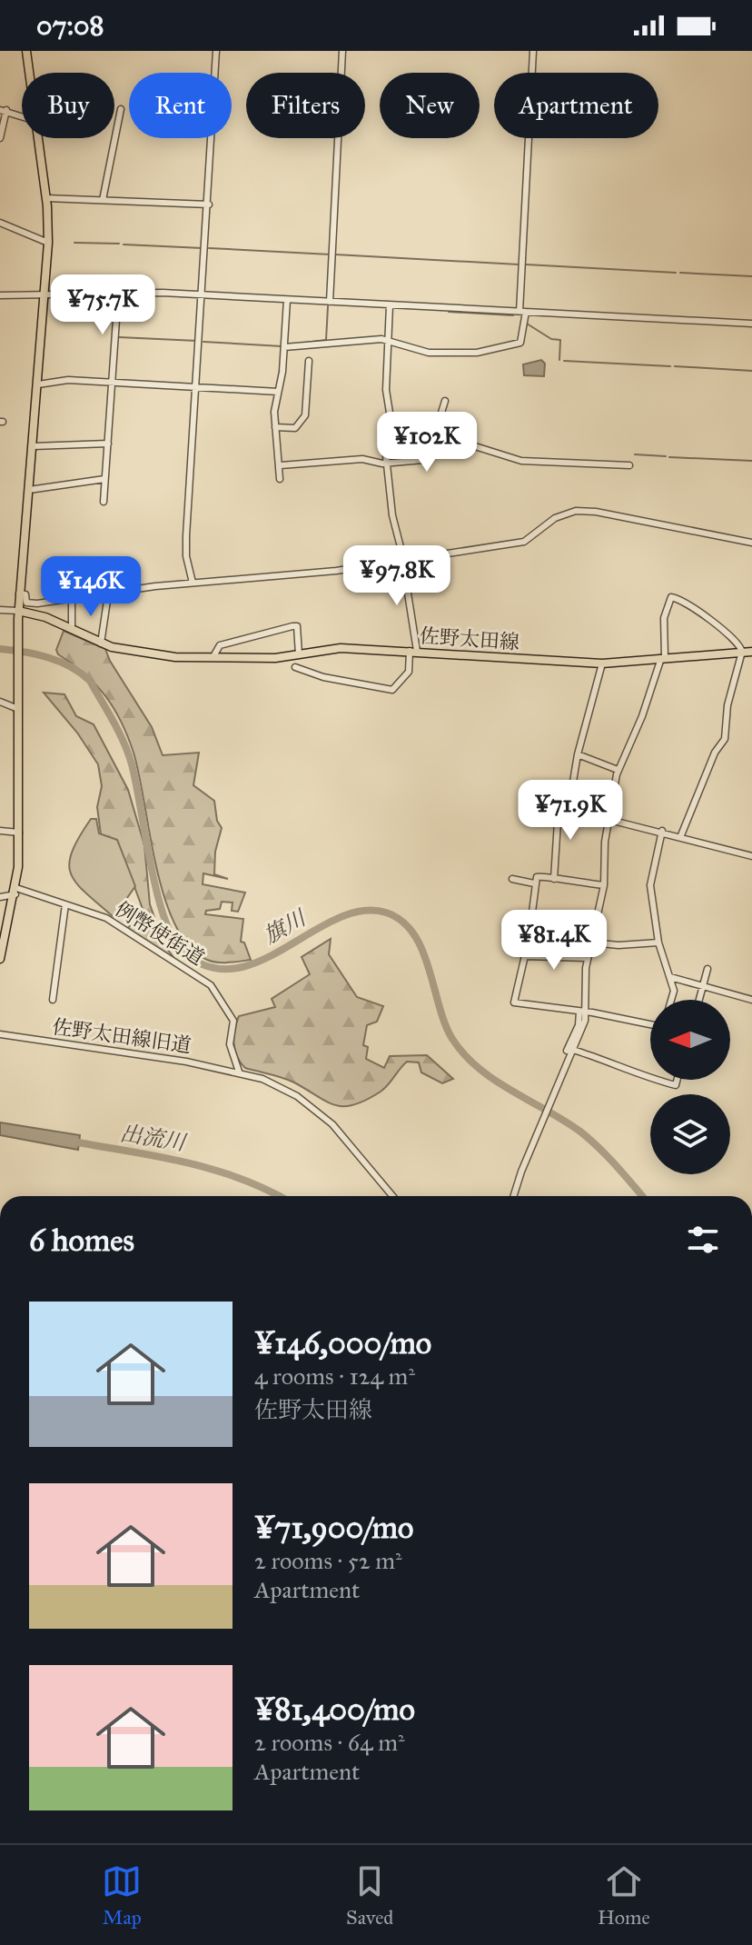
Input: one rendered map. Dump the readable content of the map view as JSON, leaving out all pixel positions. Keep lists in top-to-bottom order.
{
  "streets": {
    "main road": ["佐野太田線"],
    "street": ["例幣使街道", "佐野太田線旧道"]
  },
  "crossings": [
    ["例幣使街道", "佐野太田線旧道"]
  ],
  "water": ["旗川", "出流川"],
  "north": "left",
  "page": {
    "status": "07:08",
    "chip": [
      "Buy",
      "Rent",
      "Filters",
      "New",
      "Apartment"
    ],
    "price": [
      "¥75.7K",
      "¥102K",
      "¥97.8K",
      "¥146K",
      "¥71.9K",
      "¥81.4K"
    ],
    "heading": "6 homes",
    "list": [
      {
        "name": "¥146,000/mo",
        "note": "4 rooms · 124 m² · 佐野太田線"
      },
      {
        "name": "¥71,900/mo",
        "note": "2 rooms · 52 m² · Apartment"
      },
      {
        "name": "¥81,400/mo",
        "note": "2 rooms · 64 m² · Apartment"
      }
    ],
    "tabs": ["Map", "Saved", "Home"]
  }
}
